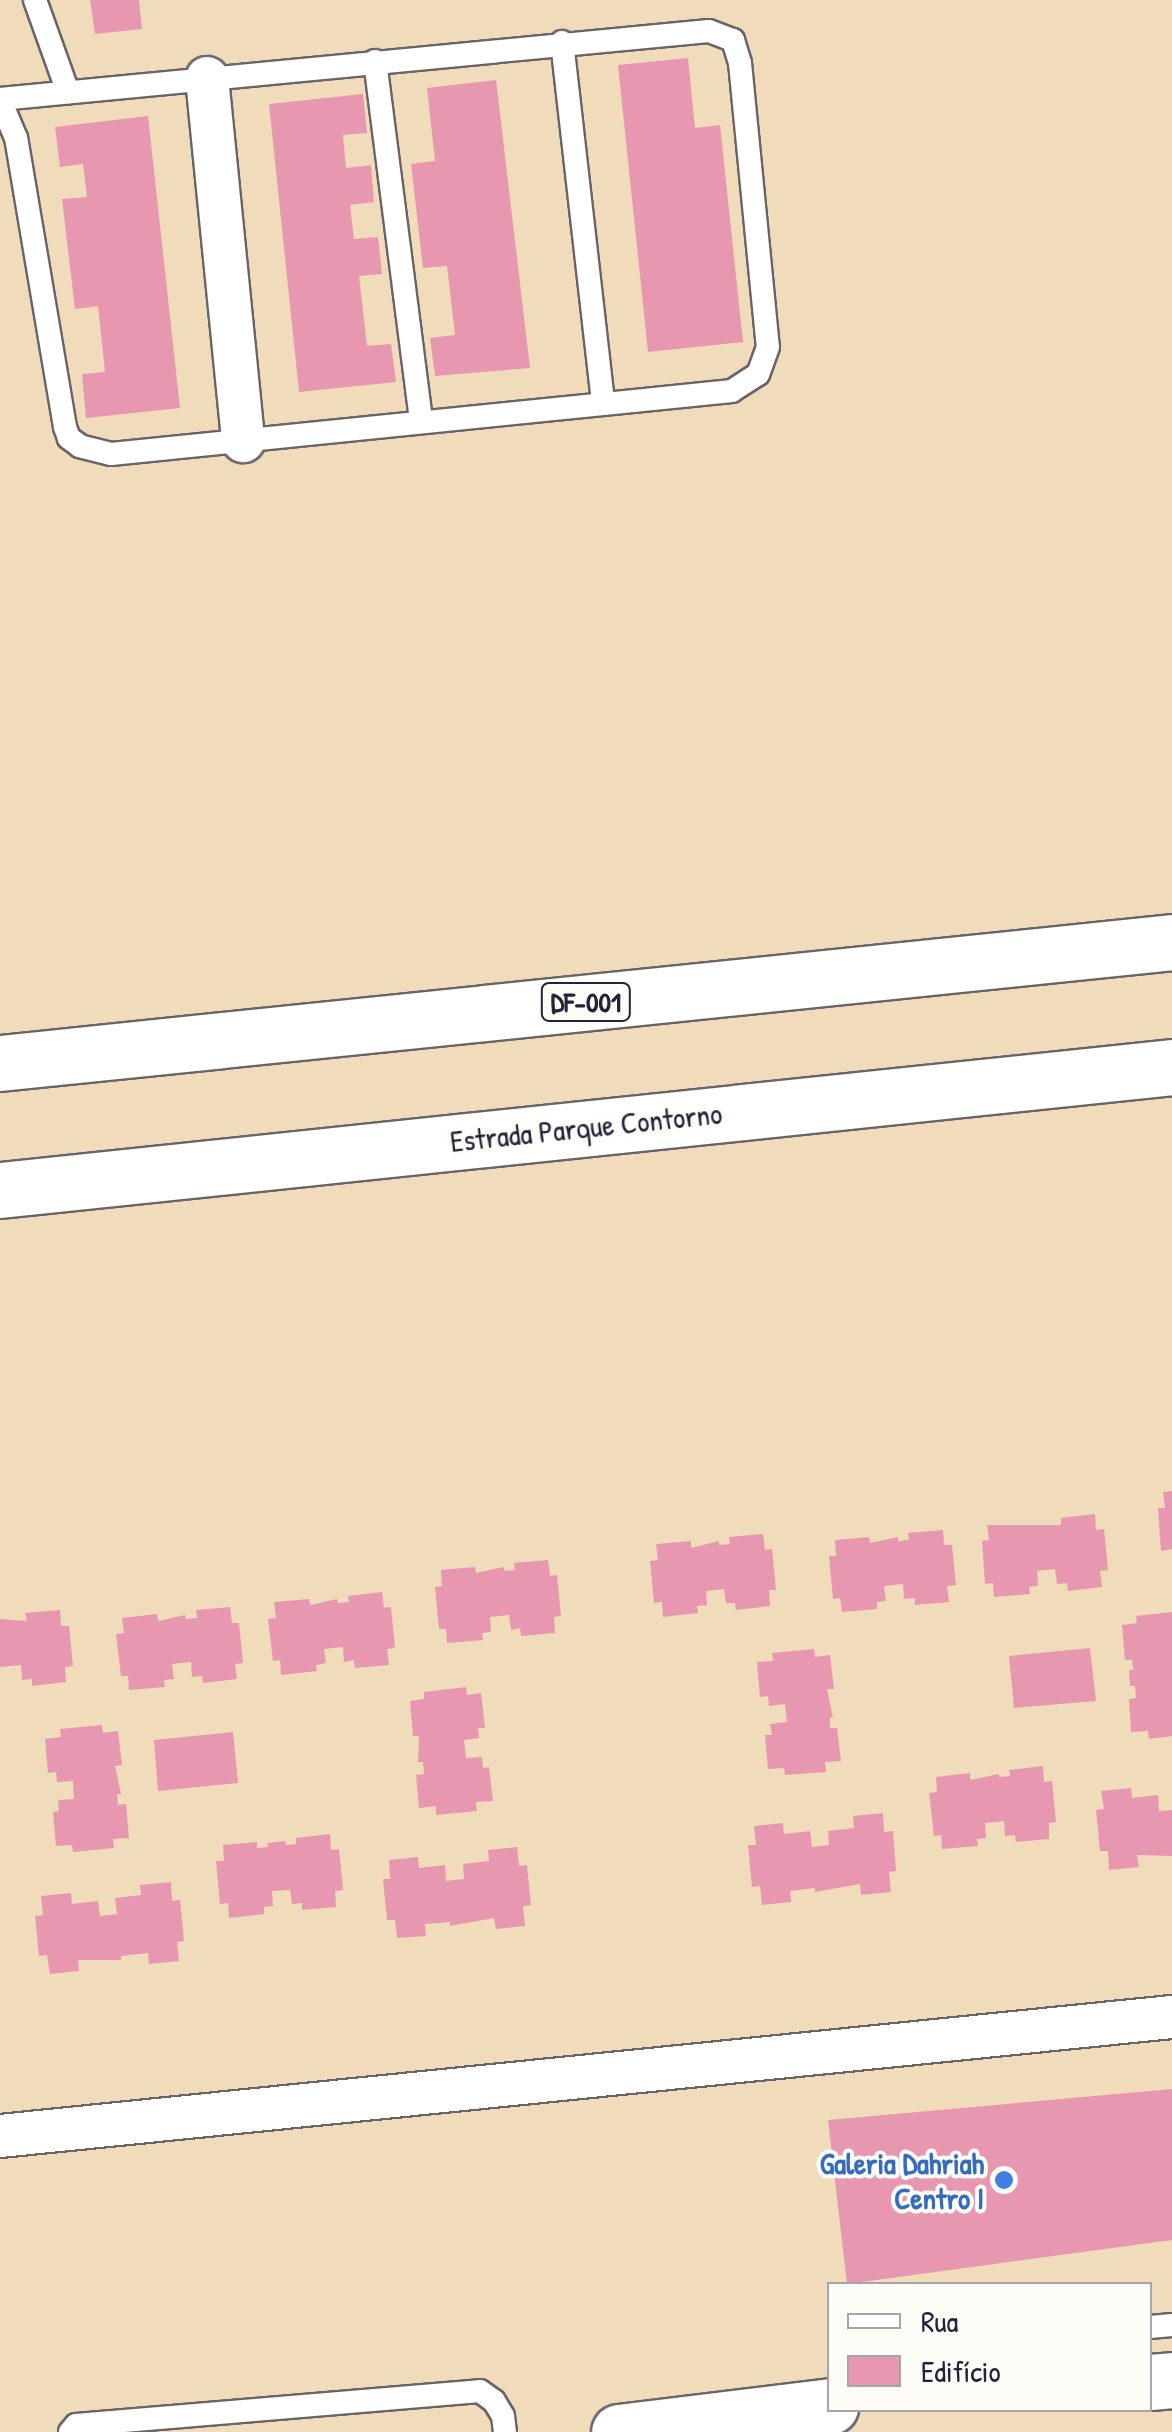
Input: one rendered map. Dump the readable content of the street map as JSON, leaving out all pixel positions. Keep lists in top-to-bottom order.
{
  "streets": {
    "main road": ["DF-001", "Estrada Parque Contorno"]
  },
  "places": ["Galeria Dahriah Centro I"],
  "legend": ["Rua", "Edifício"]
}
